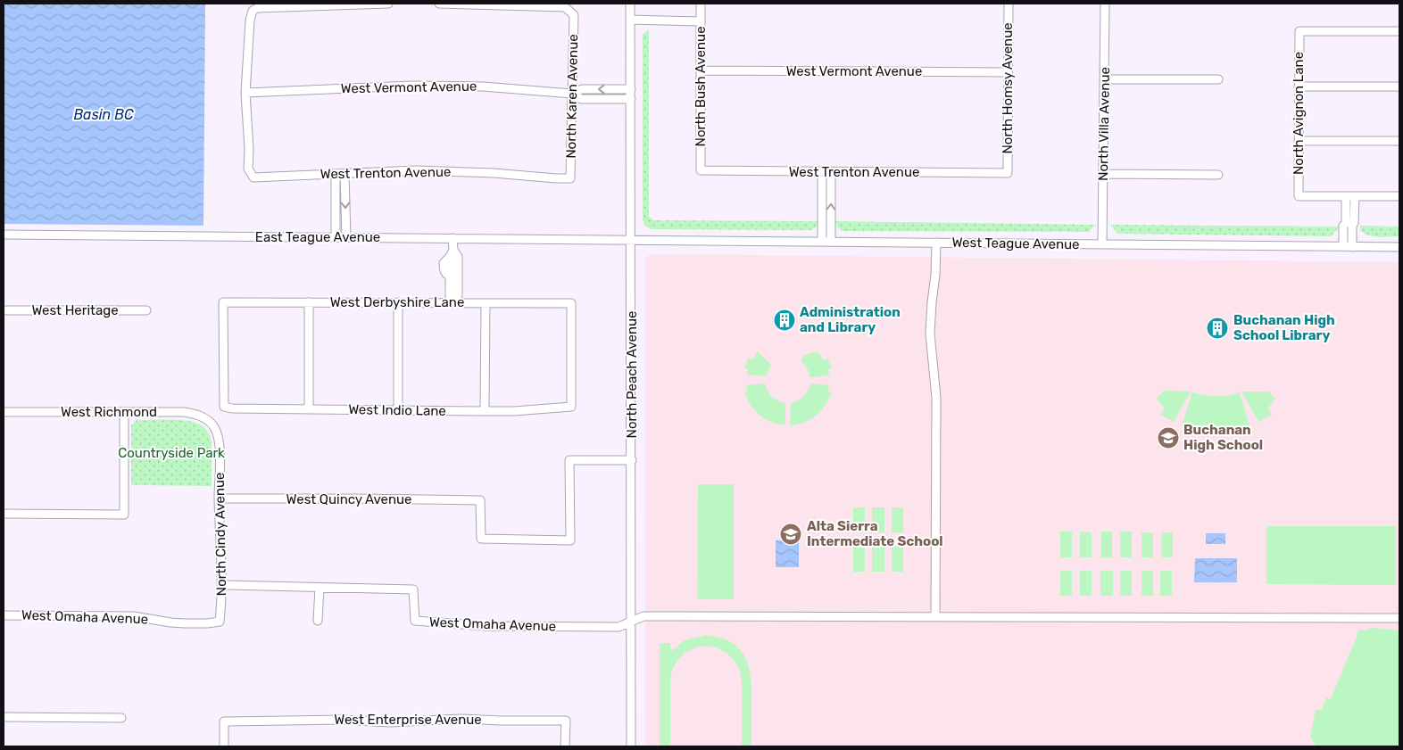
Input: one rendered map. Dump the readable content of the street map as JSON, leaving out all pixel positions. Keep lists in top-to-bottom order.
{
  "streets": {
    "street": [
      "West Vermont Avenue",
      "North Bush Avenue",
      "North Homsy Avenue",
      "North Karen Avenue",
      "North Avignon Lane",
      "North Villa Avenue",
      "West Trenton Avenue",
      "East Teague Avenue",
      "West Teague Avenue",
      "West Derbyshire Lane",
      "West Heritage",
      "North Peach Avenue",
      "West Indio Lane",
      "West Richmond",
      "West Quincy Avenue",
      "North Cindy Avenue",
      "West Omaha Avenue",
      "West Enterprise Avenue"
    ]
  },
  "crossings": [
    ["West Vermont Avenue", "North Bush Avenue"],
    ["West Vermont Avenue", "North Homsy Avenue"],
    ["West Vermont Avenue", "North Karen Avenue"],
    ["West Vermont Avenue", "West Trenton Avenue"],
    ["West Vermont Avenue", "North Peach Avenue"],
    ["North Bush Avenue", "West Trenton Avenue"],
    ["North Homsy Avenue", "West Trenton Avenue"],
    ["North Karen Avenue", "West Trenton Avenue"],
    ["North Villa Avenue", "West Teague Avenue"],
    ["East Teague Avenue", "West Teague Avenue"],
    ["East Teague Avenue", "North Peach Avenue"],
    ["West Teague Avenue", "North Peach Avenue"],
    ["West Derbyshire Lane", "West Indio Lane"],
    ["North Peach Avenue", "West Quincy Avenue"],
    ["North Peach Avenue", "West Omaha Avenue"],
    ["West Richmond", "North Cindy Avenue"],
    ["West Quincy Avenue", "North Cindy Avenue"],
    ["North Cindy Avenue", "West Omaha Avenue"]
  ],
  "water": ["Basin BC"],
  "parks": ["Countryside Park"],
  "places": {
    "building": ["Administration and Library", "Buchanan High School Library"],
    "school or university": ["Buchanan High School", "Alta Sierra Intermediate School"]
  }
}
